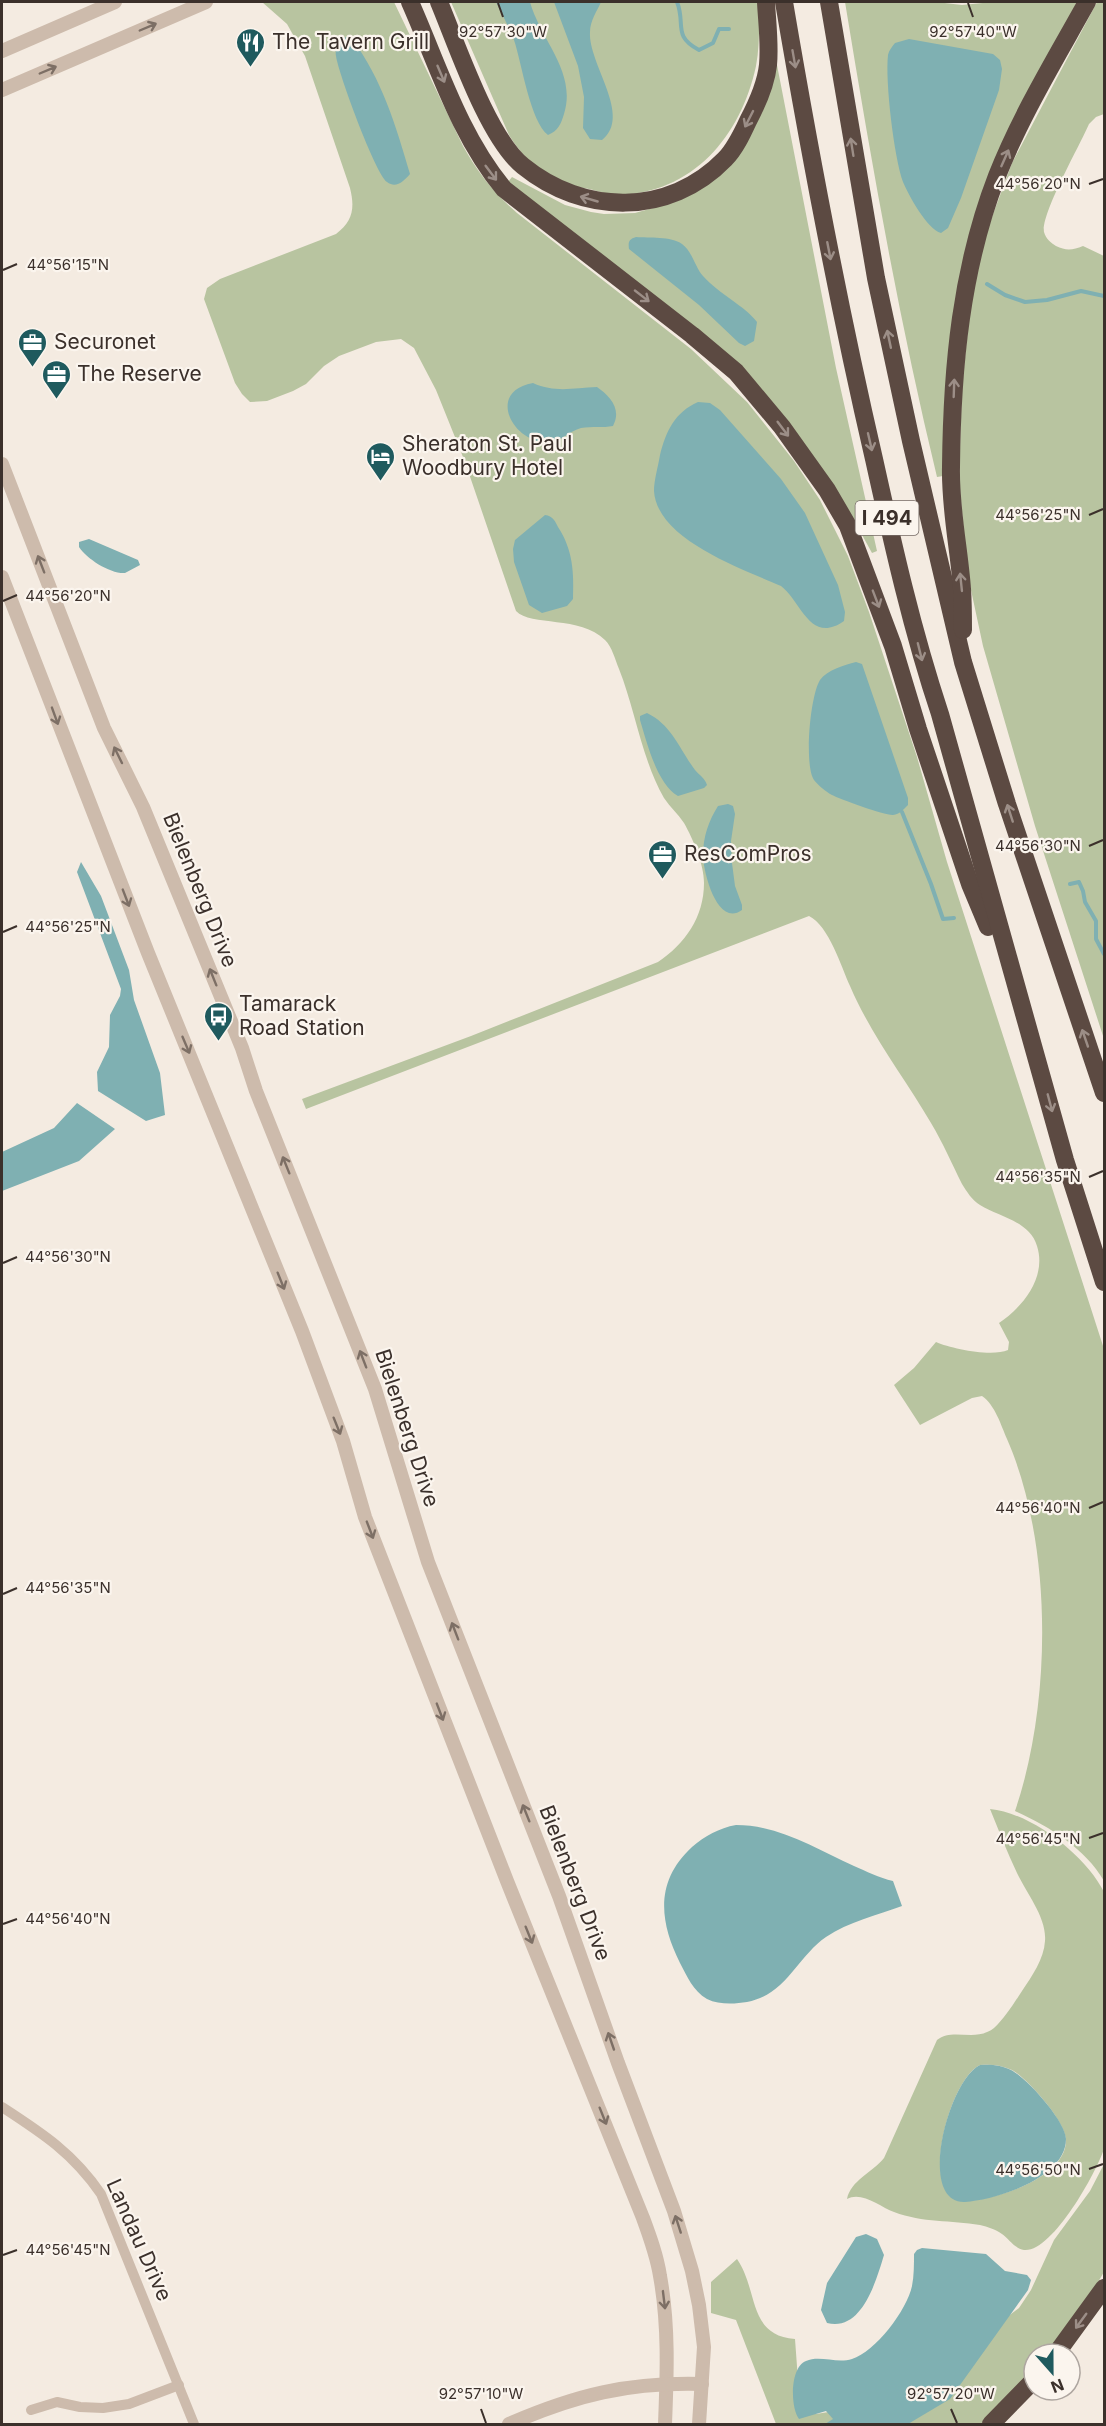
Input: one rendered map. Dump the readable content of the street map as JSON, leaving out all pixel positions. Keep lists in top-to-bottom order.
{
  "streets": {
    "highway": ["I 494"],
    "street": ["Bielenberg Drive", "Landau Drive"]
  },
  "places": {
    "restaurant": ["The Tavern Grill"],
    "office": ["Securonet", "The Reserve", "ResComPros"],
    "hotel": ["Sheraton St. Paul Woodbury Hotel"],
    "bus stop": ["Tamarack Road Station"]
  },
  "north": "bottom",
  "coordinates": [
    "92°57'30\"W",
    "92°57'40\"W",
    "44°56'20\"N",
    "44°56'15\"N",
    "44°56'25\"N",
    "44°56'30\"N",
    "44°56'35\"N",
    "44°56'40\"N",
    "44°56'45\"N",
    "44°56'50\"N",
    "92°57'10\"W",
    "92°57'20\"W"
  ]
}
